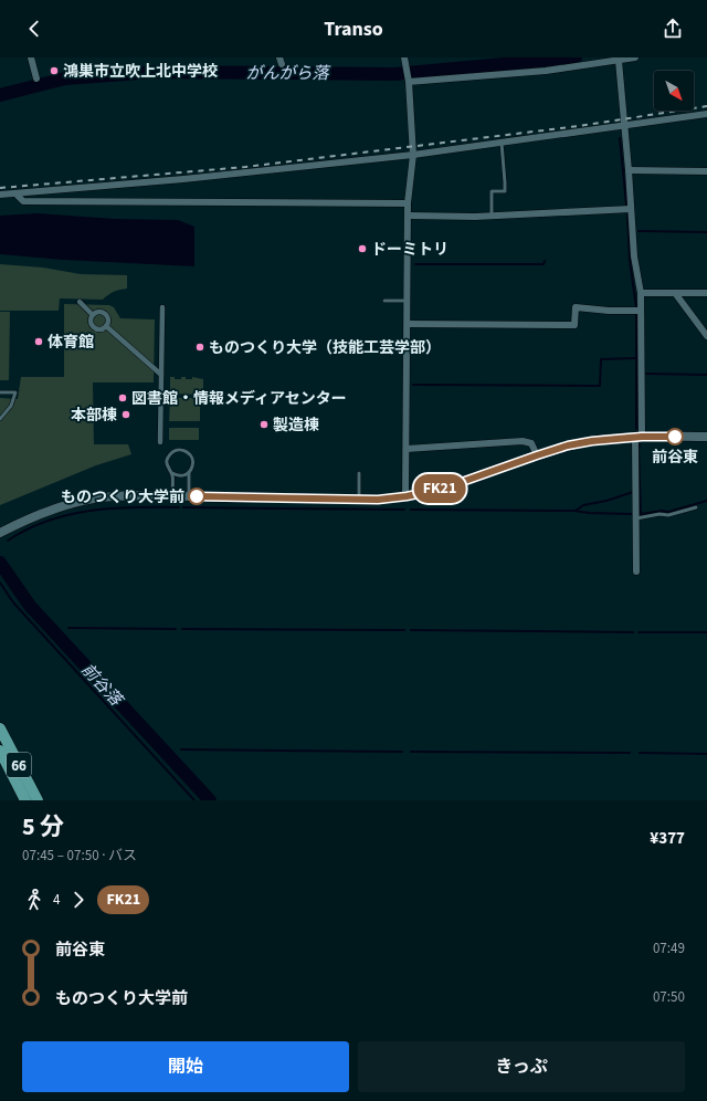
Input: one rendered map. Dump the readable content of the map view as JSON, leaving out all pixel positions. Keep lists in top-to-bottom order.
{
  "streets": {
    "main road": ["66"]
  },
  "water": ["がんがら落", "前谷落"],
  "places": [
    "鴻巣市立吹上北中学校",
    "ドーミトリ",
    "体育館",
    "ものつくり大学（技能工芸学部）",
    "図書館・情報メディアセンター",
    "本部棟",
    "製造棟",
    "前谷東",
    "ものつくり大学前"
  ],
  "lines": ["bus line FK21"],
  "north": "bottom right",
  "page": {
    "header": "Transo",
    "on_map": "FK21",
    "heading": ["5 分", "07:45 – 07:50 · バス", "¥377"],
    "legs": ["4", "FK21"],
    "list": [
      {
        "name": "前谷東",
        "value": "07:49"
      },
      {
        "name": "ものつくり大学前",
        "value": "07:50"
      }
    ],
    "buttons": ["開始", "きっぷ"]
  }
}
